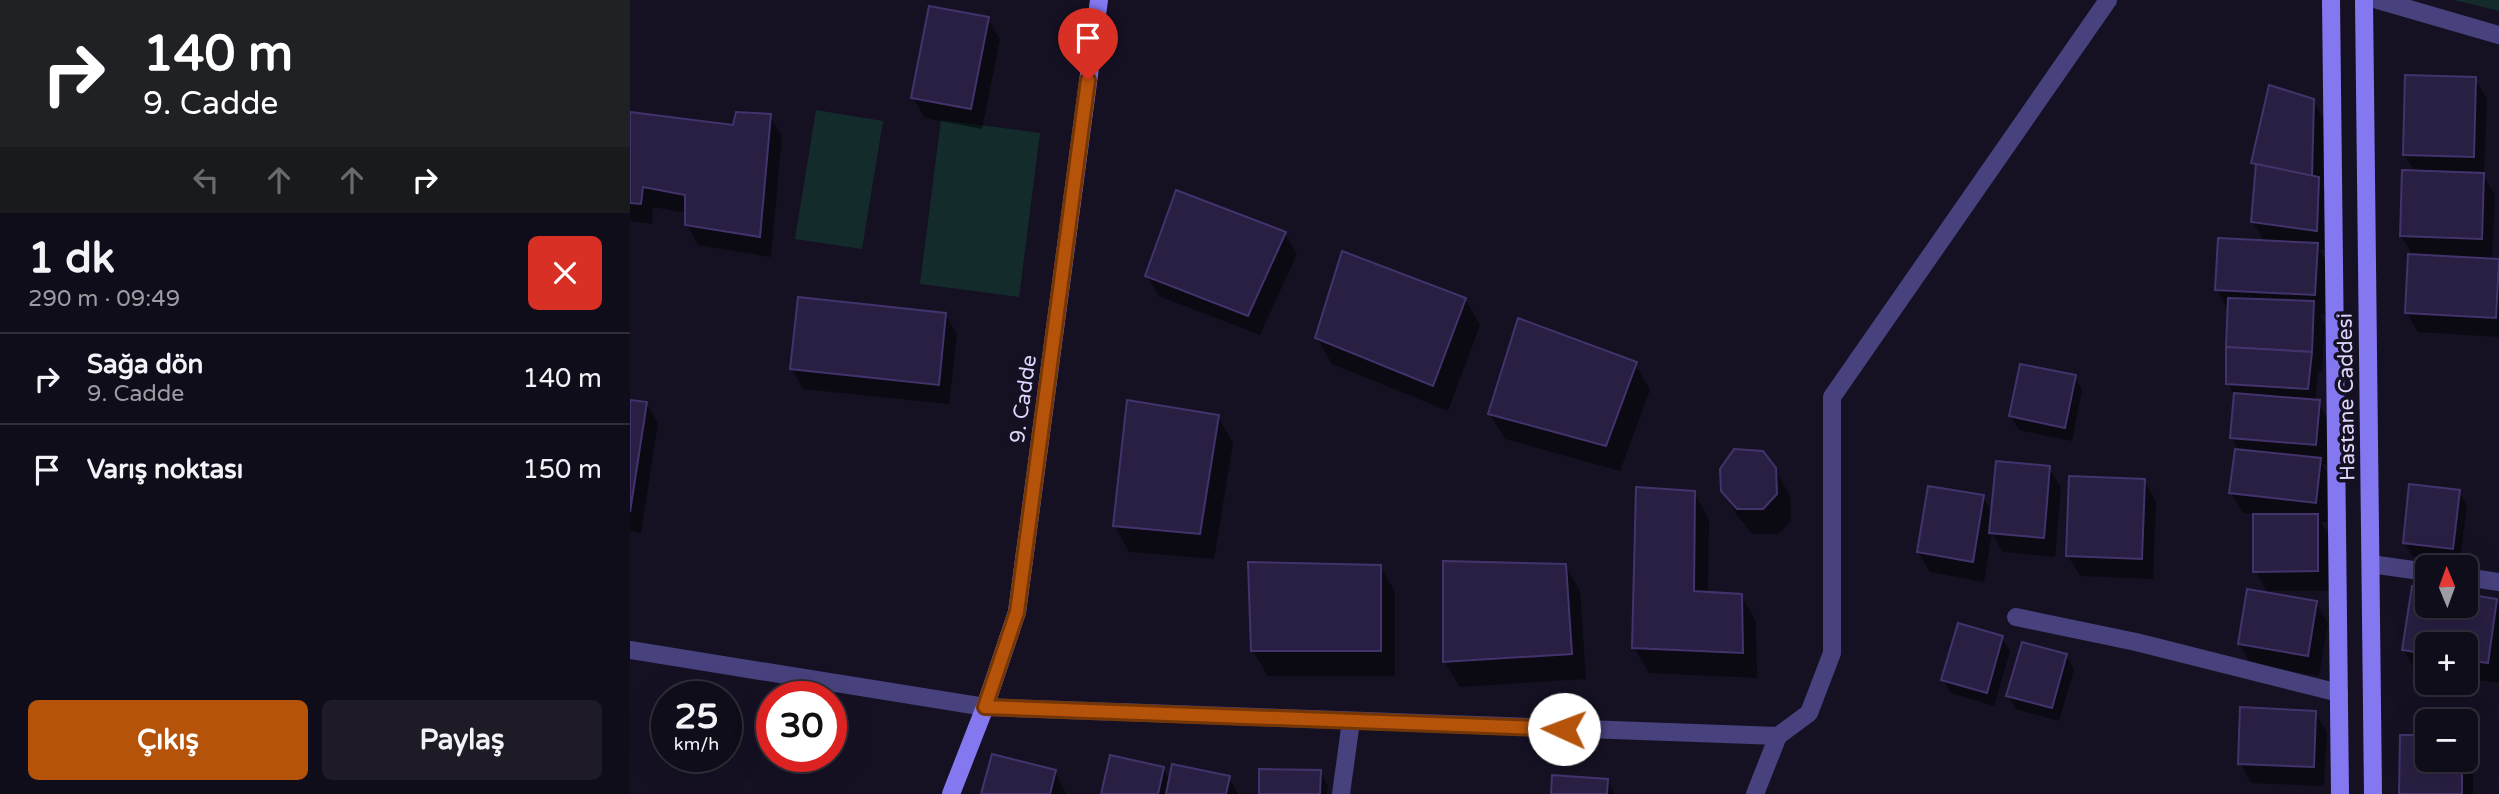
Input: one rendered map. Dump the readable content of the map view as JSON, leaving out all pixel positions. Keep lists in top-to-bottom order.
{
  "streets": {
    "main road": ["Hastane Caddesi", "9. Cadde"]
  },
  "north": "top",
  "page": {
    "turn": ["140 m", "9. Cadde"],
    "heading": ["1 dk", "290 m · 09:49"],
    "list": [
      {
        "name": "Sağa dön",
        "note": "9. Cadde",
        "value": "140 m"
      },
      {
        "name": "Varış noktası",
        "value": "150 m"
      }
    ],
    "map_buttons": ["+", "−"],
    "speed": "25 km/h",
    "limit": "30",
    "buttons": ["Çıkış", "Paylaş"]
  }
}
